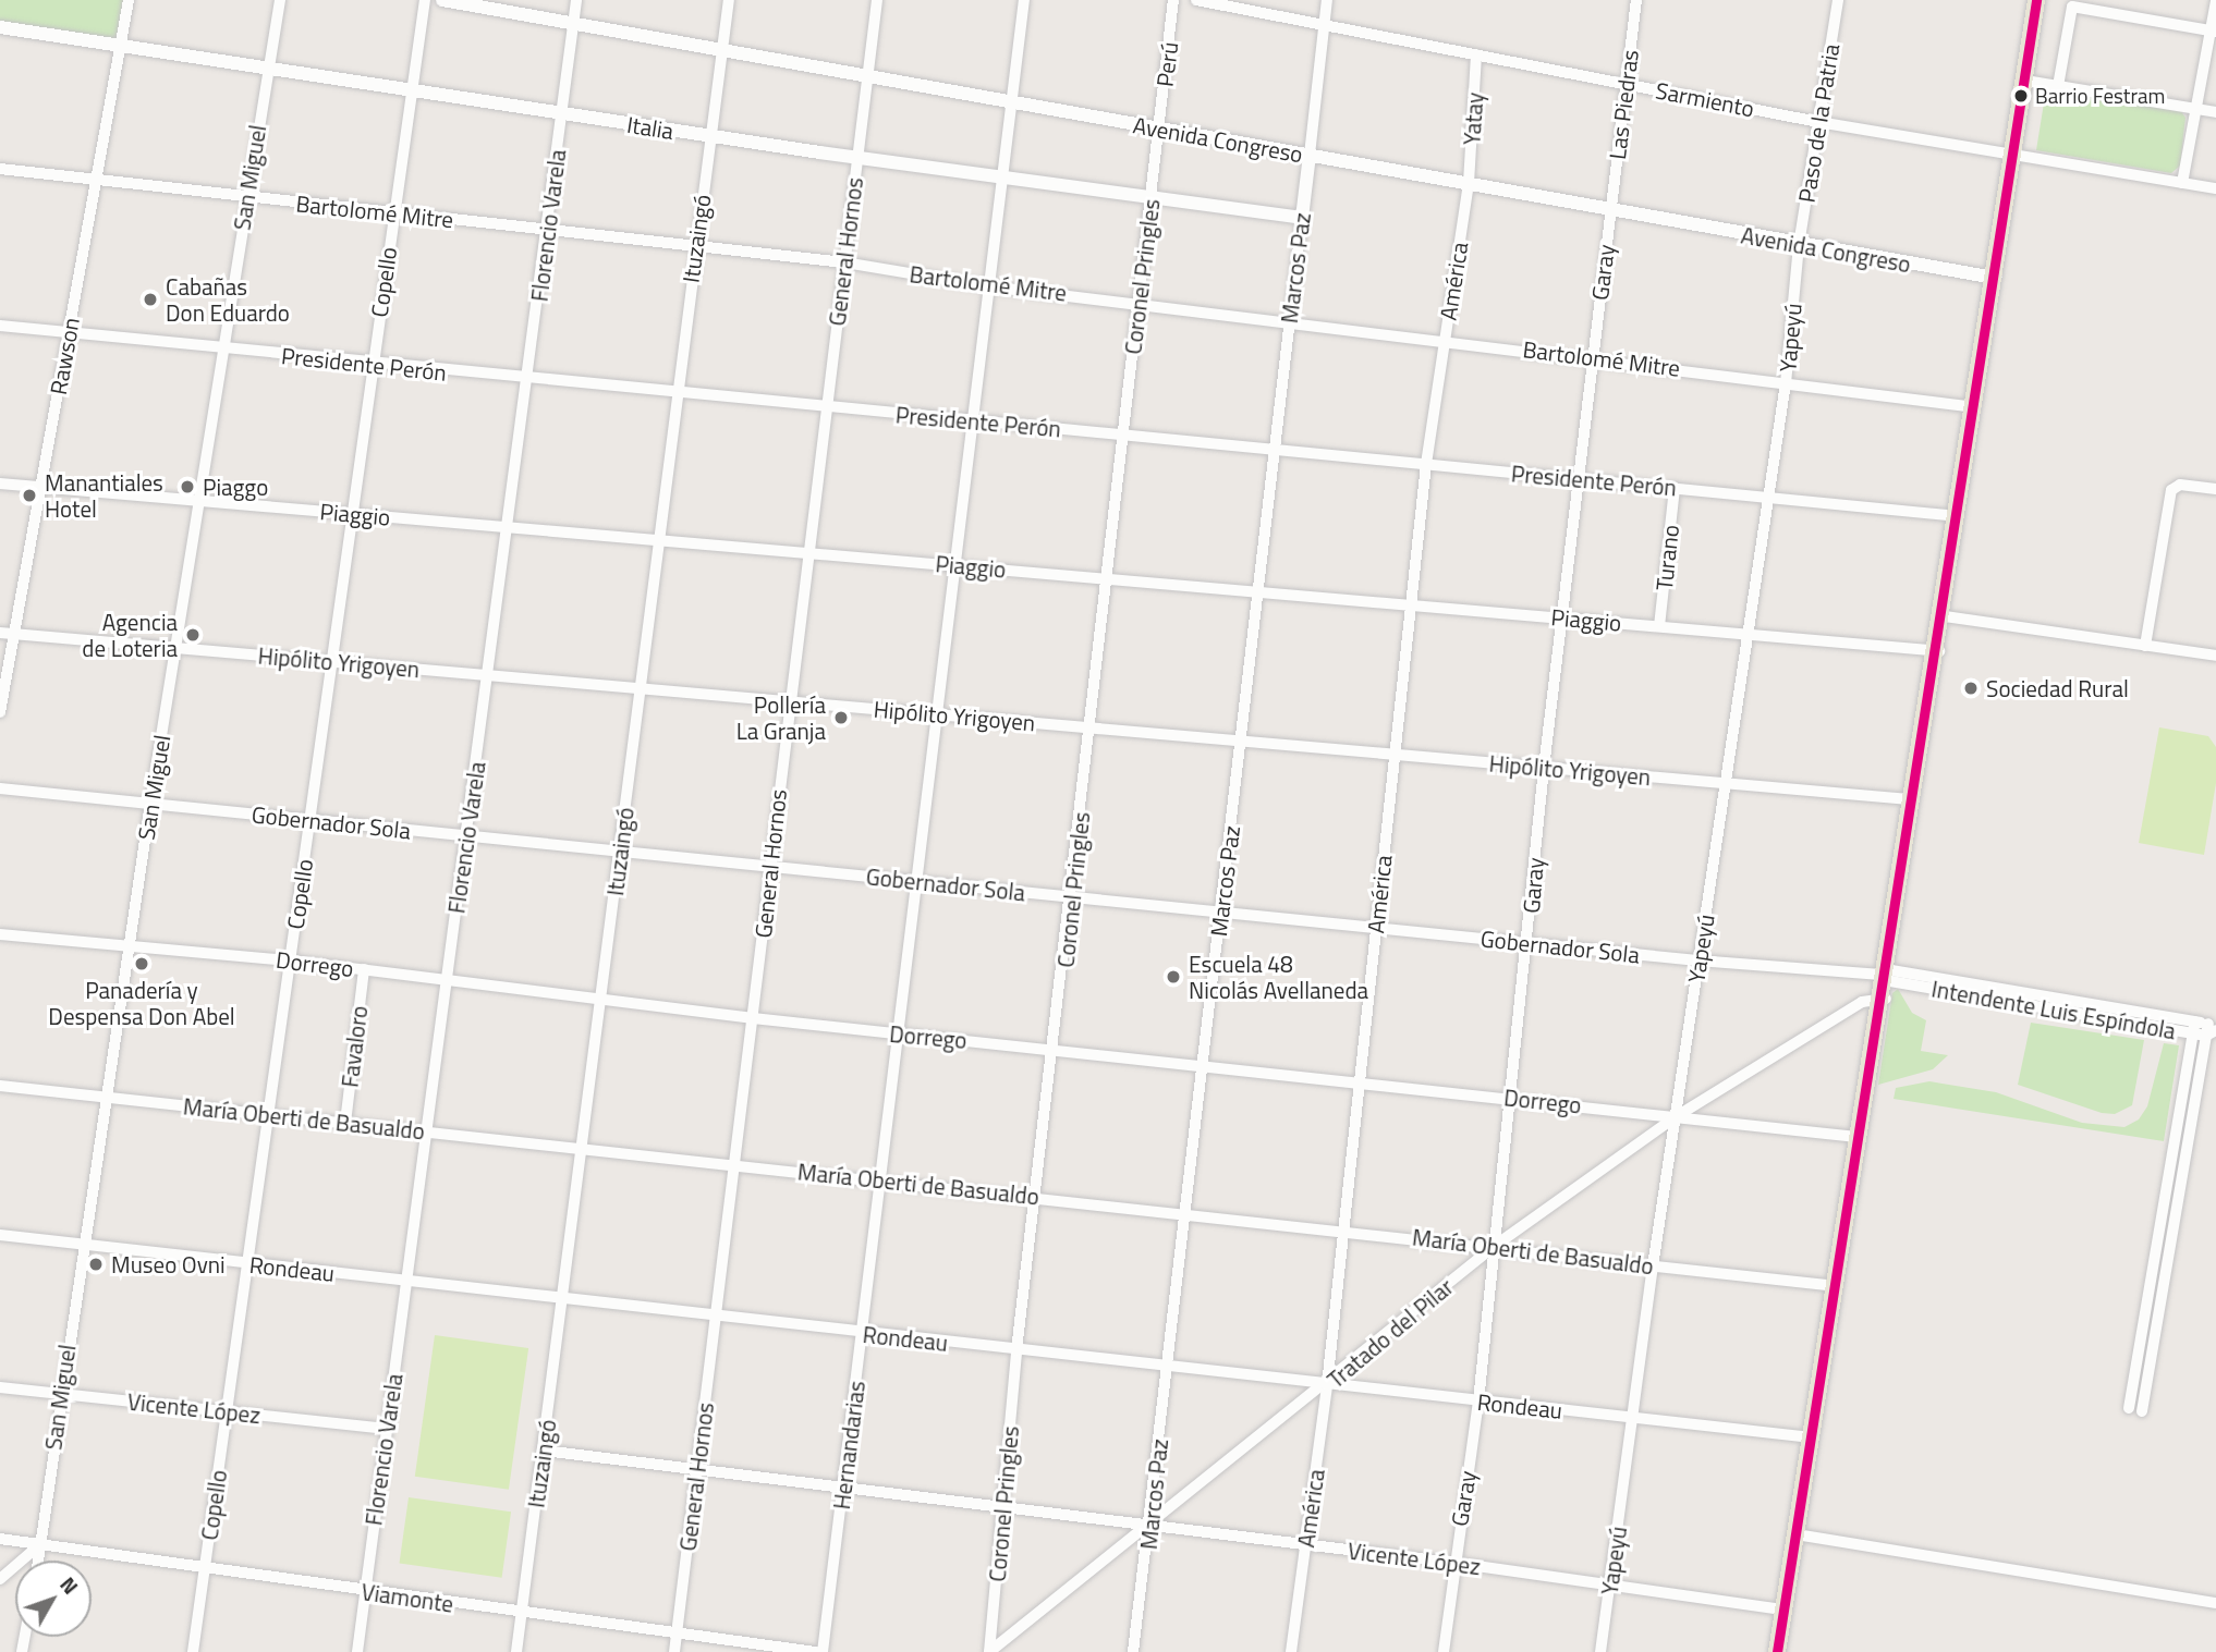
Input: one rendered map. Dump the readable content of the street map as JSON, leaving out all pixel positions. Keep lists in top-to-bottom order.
{
  "streets": {
    "street": [
      "Perú",
      "Sarmiento",
      "Las Piedras",
      "Yatay",
      "Paso de la Patria",
      "Italia",
      "Avenida Congreso",
      "San Miguel",
      "Bartolomé Mitre",
      "Florencio Varela",
      "Ituzaingó",
      "General Hornos",
      "Marcos Paz",
      "Garay",
      "Coronel Pringles",
      "América",
      "Copello",
      "Yapeyú",
      "Rawson",
      "Presidente Perón",
      "Piaggio",
      "Turano",
      "Hipólito Yrigoyen",
      "Gobernador Sola",
      "Dorrego",
      "Intendente Luis Espíndola",
      "Favaloro",
      "María Oberti de Basualdo",
      "Rondeau",
      "Tratado del Pilar",
      "Vicente López",
      "Hernandarias",
      "Viamonte"
    ]
  },
  "crossings": [
    ["Perú", "Avenida Congreso"],
    ["Perú", "Coronel Pringles"],
    ["Sarmiento", "Las Piedras"],
    ["Sarmiento", "Yatay"],
    ["Sarmiento", "Paso de la Patria"],
    ["Las Piedras", "Avenida Congreso"],
    ["Las Piedras", "Garay"],
    ["Yatay", "Avenida Congreso"],
    ["Yatay", "América"],
    ["Paso de la Patria", "Avenida Congreso"],
    ["Paso de la Patria", "Yapeyú"],
    ["Italia", "San Miguel"],
    ["Italia", "Florencio Varela"],
    ["Italia", "Ituzaingó"],
    ["Italia", "General Hornos"],
    ["Italia", "Marcos Paz"],
    ["Italia", "Coronel Pringles"],
    ["Italia", "Copello"],
    ["Italia", "Rawson"],
    ["Italia", "Hernandarias"],
    ["Avenida Congreso", "Florencio Varela"],
    ["Avenida Congreso", "Ituzaingó"],
    ["Avenida Congreso", "General Hornos"],
    ["Avenida Congreso", "Marcos Paz"],
    ["Avenida Congreso", "Garay"],
    ["Avenida Congreso", "Coronel Pringles"],
    ["Avenida Congreso", "América"],
    ["Avenida Congreso", "Yapeyú"],
    ["Avenida Congreso", "Hernandarias"],
    ["San Miguel", "Bartolomé Mitre"],
    ["San Miguel", "Presidente Perón"],
    ["San Miguel", "Piaggio"],
    ["San Miguel", "Hipólito Yrigoyen"],
    ["San Miguel", "Gobernador Sola"],
    ["San Miguel", "Dorrego"],
    ["San Miguel", "María Oberti de Basualdo"],
    ["San Miguel", "Rondeau"],
    ["San Miguel", "Vicente López"],
    ["San Miguel", "Viamonte"],
    ["Bartolomé Mitre", "Florencio Varela"],
    ["Bartolomé Mitre", "Ituzaingó"],
    ["Bartolomé Mitre", "General Hornos"],
    ["Bartolomé Mitre", "Marcos Paz"],
    ["Bartolomé Mitre", "Garay"],
    ["Bartolomé Mitre", "Coronel Pringles"],
    ["Bartolomé Mitre", "América"],
    ["Bartolomé Mitre", "Copello"],
    ["Bartolomé Mitre", "Yapeyú"],
    ["Bartolomé Mitre", "Rawson"],
    ["Bartolomé Mitre", "Hernandarias"],
    ["Florencio Varela", "Presidente Perón"],
    ["Florencio Varela", "Piaggio"],
    ["Florencio Varela", "Hipólito Yrigoyen"],
    ["Florencio Varela", "Gobernador Sola"],
    ["Florencio Varela", "Dorrego"],
    ["Florencio Varela", "María Oberti de Basualdo"],
    ["Florencio Varela", "Rondeau"],
    ["Florencio Varela", "Vicente López"],
    ["Florencio Varela", "Viamonte"],
    ["Ituzaingó", "Presidente Perón"],
    ["Ituzaingó", "Piaggio"],
    ["Ituzaingó", "Hipólito Yrigoyen"],
    ["Ituzaingó", "Gobernador Sola"],
    ["Ituzaingó", "Dorrego"],
    ["Ituzaingó", "María Oberti de Basualdo"],
    ["Ituzaingó", "Rondeau"],
    ["Ituzaingó", "Vicente López"],
    ["Ituzaingó", "Viamonte"],
    ["General Hornos", "Presidente Perón"],
    ["General Hornos", "Piaggio"],
    ["General Hornos", "Hipólito Yrigoyen"],
    ["General Hornos", "Gobernador Sola"],
    ["General Hornos", "Dorrego"],
    ["General Hornos", "María Oberti de Basualdo"],
    ["General Hornos", "Rondeau"],
    ["General Hornos", "Vicente López"],
    ["General Hornos", "Viamonte"],
    ["Marcos Paz", "Presidente Perón"],
    ["Marcos Paz", "Piaggio"],
    ["Marcos Paz", "Hipólito Yrigoyen"],
    ["Marcos Paz", "Gobernador Sola"],
    ["Marcos Paz", "Dorrego"],
    ["Marcos Paz", "María Oberti de Basualdo"],
    ["Marcos Paz", "Rondeau"],
    ["Marcos Paz", "Tratado del Pilar"],
    ["Marcos Paz", "Vicente López"],
    ["Garay", "Presidente Perón"],
    ["Garay", "Piaggio"],
    ["Garay", "Hipólito Yrigoyen"],
    ["Garay", "Gobernador Sola"],
    ["Garay", "Dorrego"],
    ["Garay", "María Oberti de Basualdo"],
    ["Garay", "Rondeau"],
    ["Garay", "Tratado del Pilar"],
    ["Garay", "Vicente López"],
    ["Coronel Pringles", "Presidente Perón"],
    ["Coronel Pringles", "Piaggio"],
    ["Coronel Pringles", "Hipólito Yrigoyen"],
    ["Coronel Pringles", "Gobernador Sola"],
    ["Coronel Pringles", "Dorrego"],
    ["Coronel Pringles", "María Oberti de Basualdo"],
    ["Coronel Pringles", "Rondeau"],
    ["Coronel Pringles", "Tratado del Pilar"],
    ["Coronel Pringles", "Vicente López"],
    ["América", "Presidente Perón"],
    ["América", "Piaggio"],
    ["América", "Hipólito Yrigoyen"],
    ["América", "Gobernador Sola"],
    ["América", "Dorrego"],
    ["América", "María Oberti de Basualdo"],
    ["América", "Rondeau"],
    ["América", "Tratado del Pilar"],
    ["América", "Vicente López"],
    ["Copello", "Presidente Perón"],
    ["Copello", "Piaggio"],
    ["Copello", "Hipólito Yrigoyen"],
    ["Copello", "Gobernador Sola"],
    ["Copello", "Dorrego"],
    ["Copello", "María Oberti de Basualdo"],
    ["Copello", "Rondeau"],
    ["Copello", "Vicente López"],
    ["Copello", "Viamonte"],
    ["Yapeyú", "Presidente Perón"],
    ["Yapeyú", "Piaggio"],
    ["Yapeyú", "Hipólito Yrigoyen"],
    ["Yapeyú", "Gobernador Sola"],
    ["Yapeyú", "Dorrego"],
    ["Yapeyú", "María Oberti de Basualdo"],
    ["Yapeyú", "Rondeau"],
    ["Yapeyú", "Tratado del Pilar"],
    ["Yapeyú", "Vicente López"],
    ["Rawson", "Presidente Perón"],
    ["Rawson", "Piaggio"],
    ["Rawson", "Hipólito Yrigoyen"],
    ["Presidente Perón", "Turano"],
    ["Presidente Perón", "Hernandarias"],
    ["Piaggio", "Turano"],
    ["Piaggio", "Hernandarias"],
    ["Hipólito Yrigoyen", "Hernandarias"],
    ["Gobernador Sola", "Intendente Luis Espíndola"],
    ["Gobernador Sola", "Tratado del Pilar"],
    ["Gobernador Sola", "Hernandarias"],
    ["Dorrego", "Favaloro"],
    ["Dorrego", "Tratado del Pilar"],
    ["Dorrego", "Hernandarias"],
    ["Intendente Luis Espíndola", "Tratado del Pilar"],
    ["Favaloro", "María Oberti de Basualdo"],
    ["María Oberti de Basualdo", "Tratado del Pilar"],
    ["María Oberti de Basualdo", "Hernandarias"],
    ["Rondeau", "Tratado del Pilar"],
    ["Rondeau", "Hernandarias"],
    ["Tratado del Pilar", "Vicente López"],
    ["Vicente López", "Hernandarias"]
  ],
  "places": [
    "Barrio Festram",
    "Cabañas Don Eduardo",
    "Piaggo",
    "Manantiales Hotel",
    "Agencia de Loteria",
    "Sociedad Rural",
    "Pollería La Granja",
    "Panadería y Despensa Don Abel",
    "Escuela 48 Nicolás Avellaneda",
    "Museo Ovni"
  ],
  "north": "top right"
}
